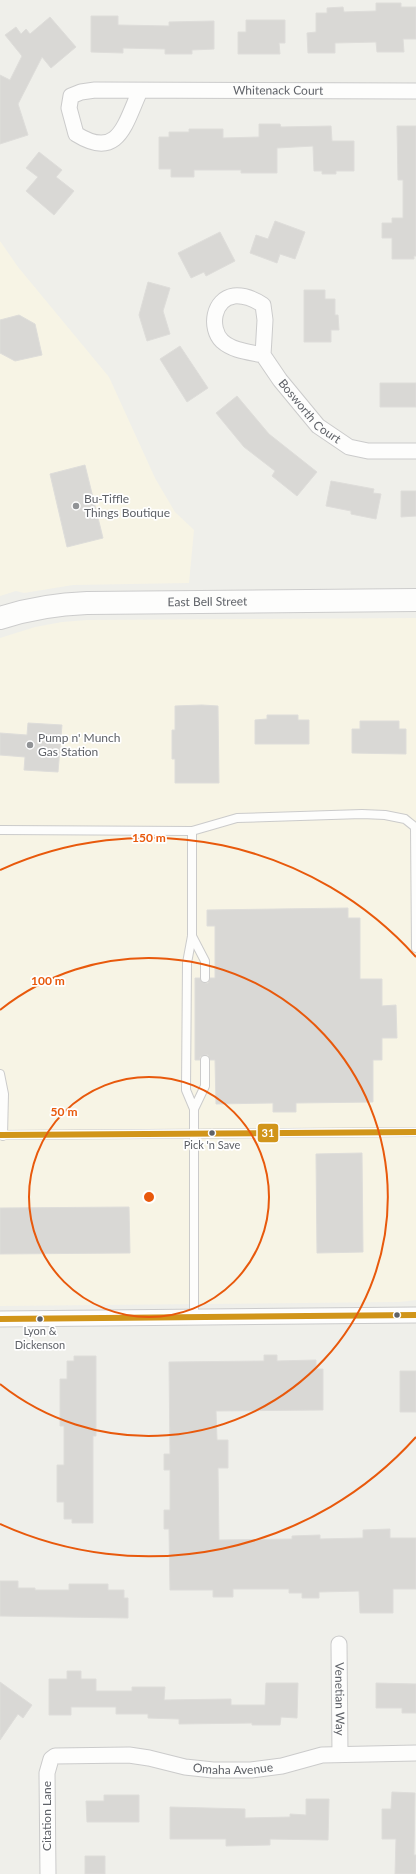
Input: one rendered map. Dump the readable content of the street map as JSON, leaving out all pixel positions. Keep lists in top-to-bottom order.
{
  "streets": {
    "main road": ["East Bell Street"],
    "street": [
      "Whitenack Court",
      "Bosworth Court",
      "Venetian Way",
      "Omaha Avenue",
      "Citation Lane"
    ]
  },
  "crossings": [
    ["Venetian Way", "Omaha Avenue"],
    ["Omaha Avenue", "Citation Lane"]
  ],
  "places": [
    "Bu-Tiffle Things Boutique",
    "Pump n' Munch Gas Station",
    "Pick 'n Save",
    "Lyon & Dickenson"
  ],
  "lines": ["transit line 31"],
  "rings": ["150 m", "100 m", "50 m"]
}
